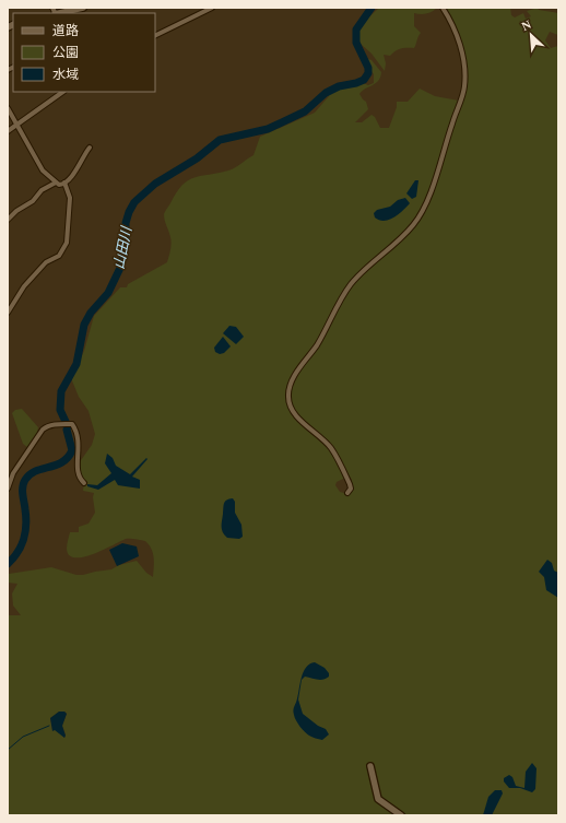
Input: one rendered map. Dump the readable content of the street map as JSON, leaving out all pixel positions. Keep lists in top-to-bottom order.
{
  "water": ["山田川"],
  "legend": ["道路", "公園", "水域"],
  "north": "top left"
}
